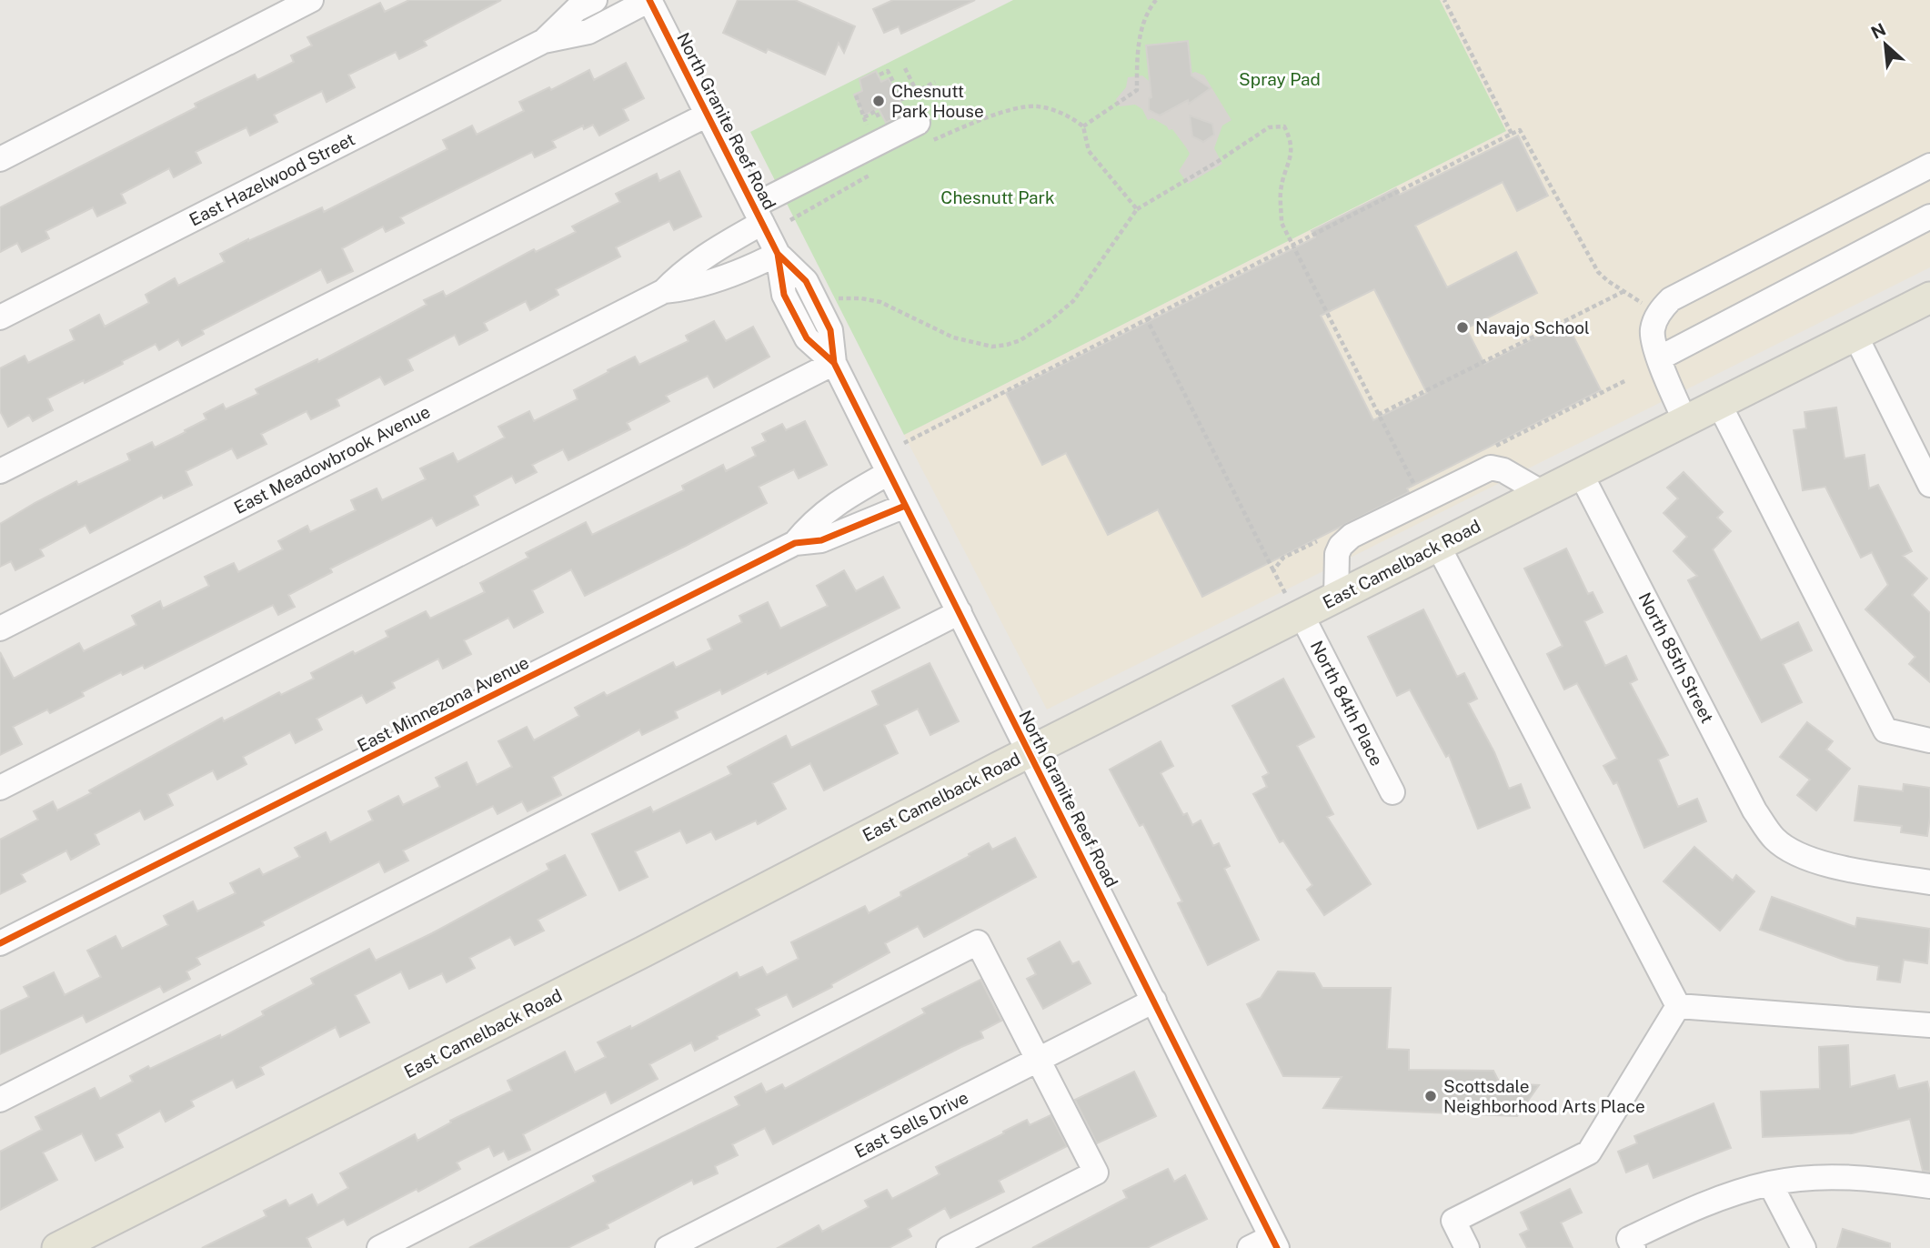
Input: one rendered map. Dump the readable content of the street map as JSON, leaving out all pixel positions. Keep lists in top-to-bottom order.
{
  "streets": {
    "main road": ["East Camelback Road"],
    "street": [
      "North Granite Reef Road",
      "East Hazelwood Street",
      "East Meadowbrook Avenue",
      "North 85th Street",
      "North 84th Place",
      "East Minnezona Avenue",
      "East Sells Drive"
    ]
  },
  "crossings": [
    ["North Granite Reef Road", "East Hazelwood Street"],
    ["North Granite Reef Road", "East Meadowbrook Avenue"],
    ["North Granite Reef Road", "East Camelback Road"],
    ["North Granite Reef Road", "East Minnezona Avenue"],
    ["North Granite Reef Road", "East Sells Drive"],
    ["East Camelback Road", "North 85th Street"],
    ["East Camelback Road", "North 84th Place"]
  ],
  "parks": ["Spray Pad", "Chesnutt Park"],
  "places": ["Chesnutt Park House", "Navajo School", "Scottsdale Neighborhood Arts Place"],
  "north": "top left"
}
